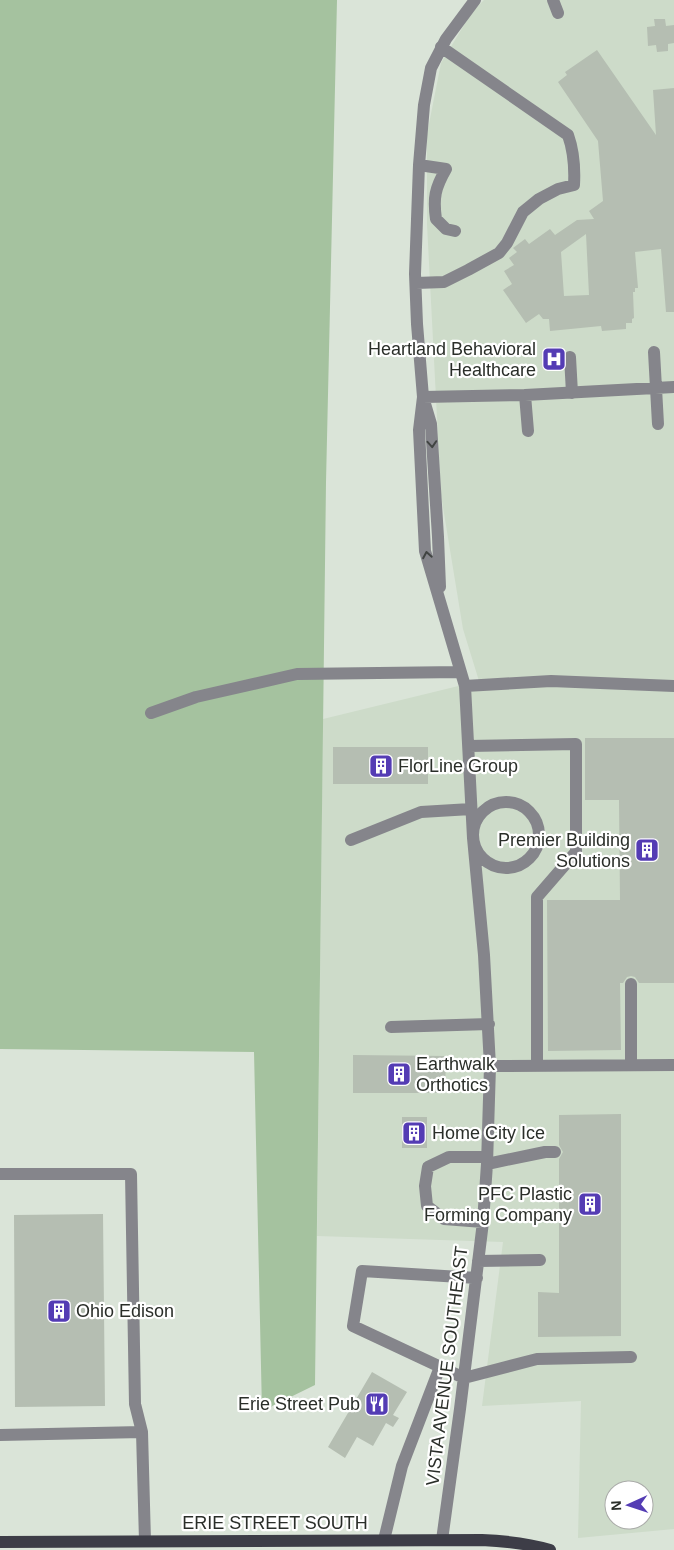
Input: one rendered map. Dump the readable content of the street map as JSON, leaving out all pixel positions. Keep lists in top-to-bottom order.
{
  "streets": {
    "main road": ["ERIE STREET SOUTH"],
    "street": ["VISTA AVENUE SOUTHEAST"]
  },
  "crossings": [
    ["VISTA AVENUE SOUTHEAST", "ERIE STREET SOUTH"]
  ],
  "places": {
    "hospital": ["Heartland Behavioral Healthcare"],
    "building": [
      "FlorLine Group",
      "Premier Building Solutions",
      "Earthwalk Orthotics",
      "Home City Ice",
      "PFC Plastic Forming Company",
      "Ohio Edison"
    ],
    "restaurant": ["Erie Street Pub"]
  },
  "north": "left"
}
